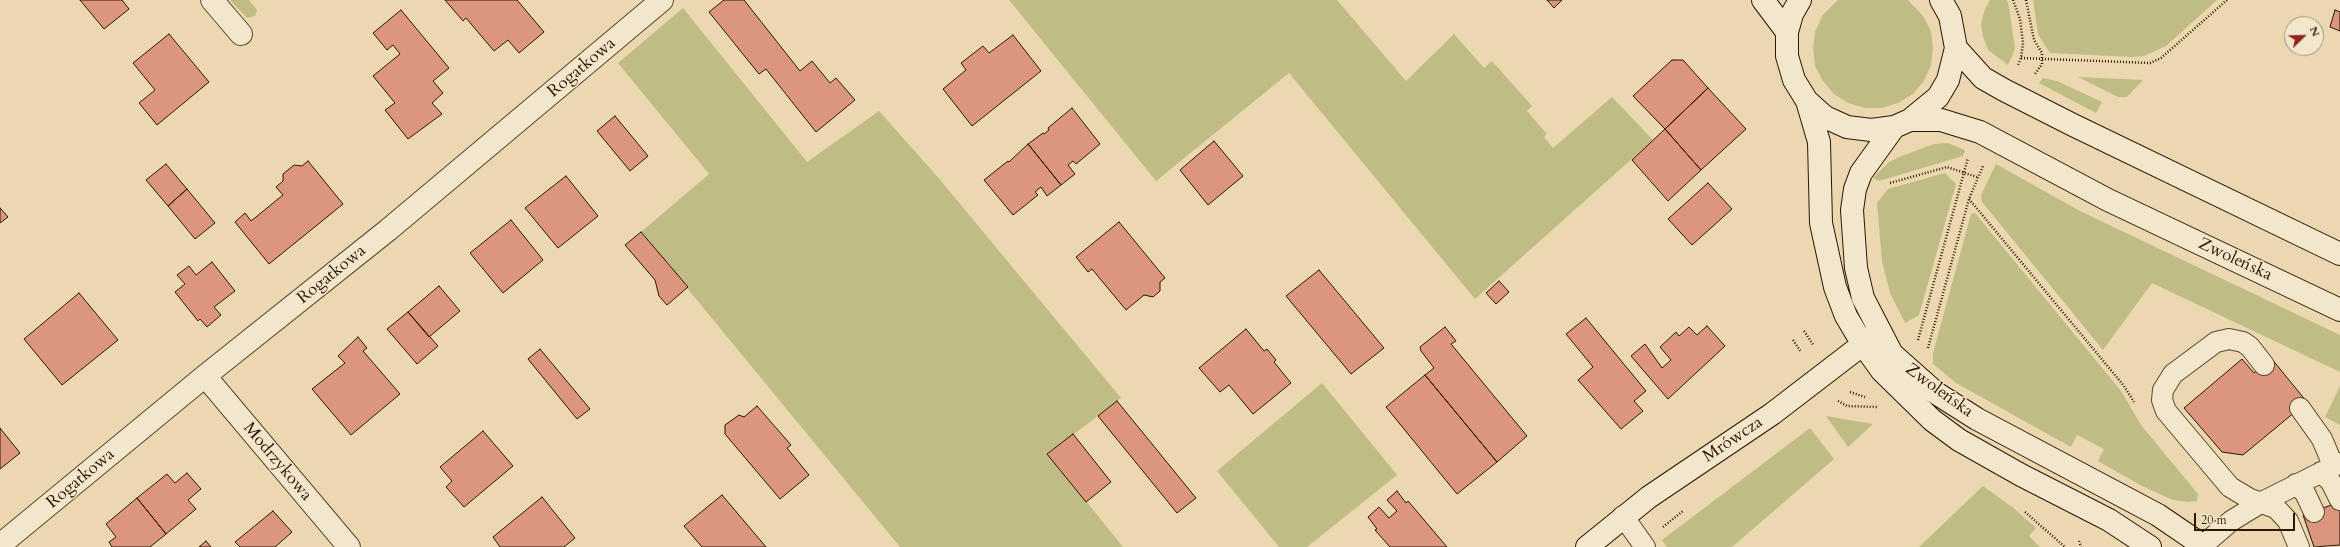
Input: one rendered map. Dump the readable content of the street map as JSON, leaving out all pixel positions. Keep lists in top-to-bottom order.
{
  "streets": {
    "street": [
      "Rogatkowa",
      "Zwoleńska",
      "Mrówcza",
      "Modrzykowa"
    ]
  },
  "crossings": [
    ["Rogatkowa", "Modrzykowa"],
    ["Zwoleńska", "Mrówcza"]
  ],
  "scale_bar": "20 m",
  "north": "top right"
}
